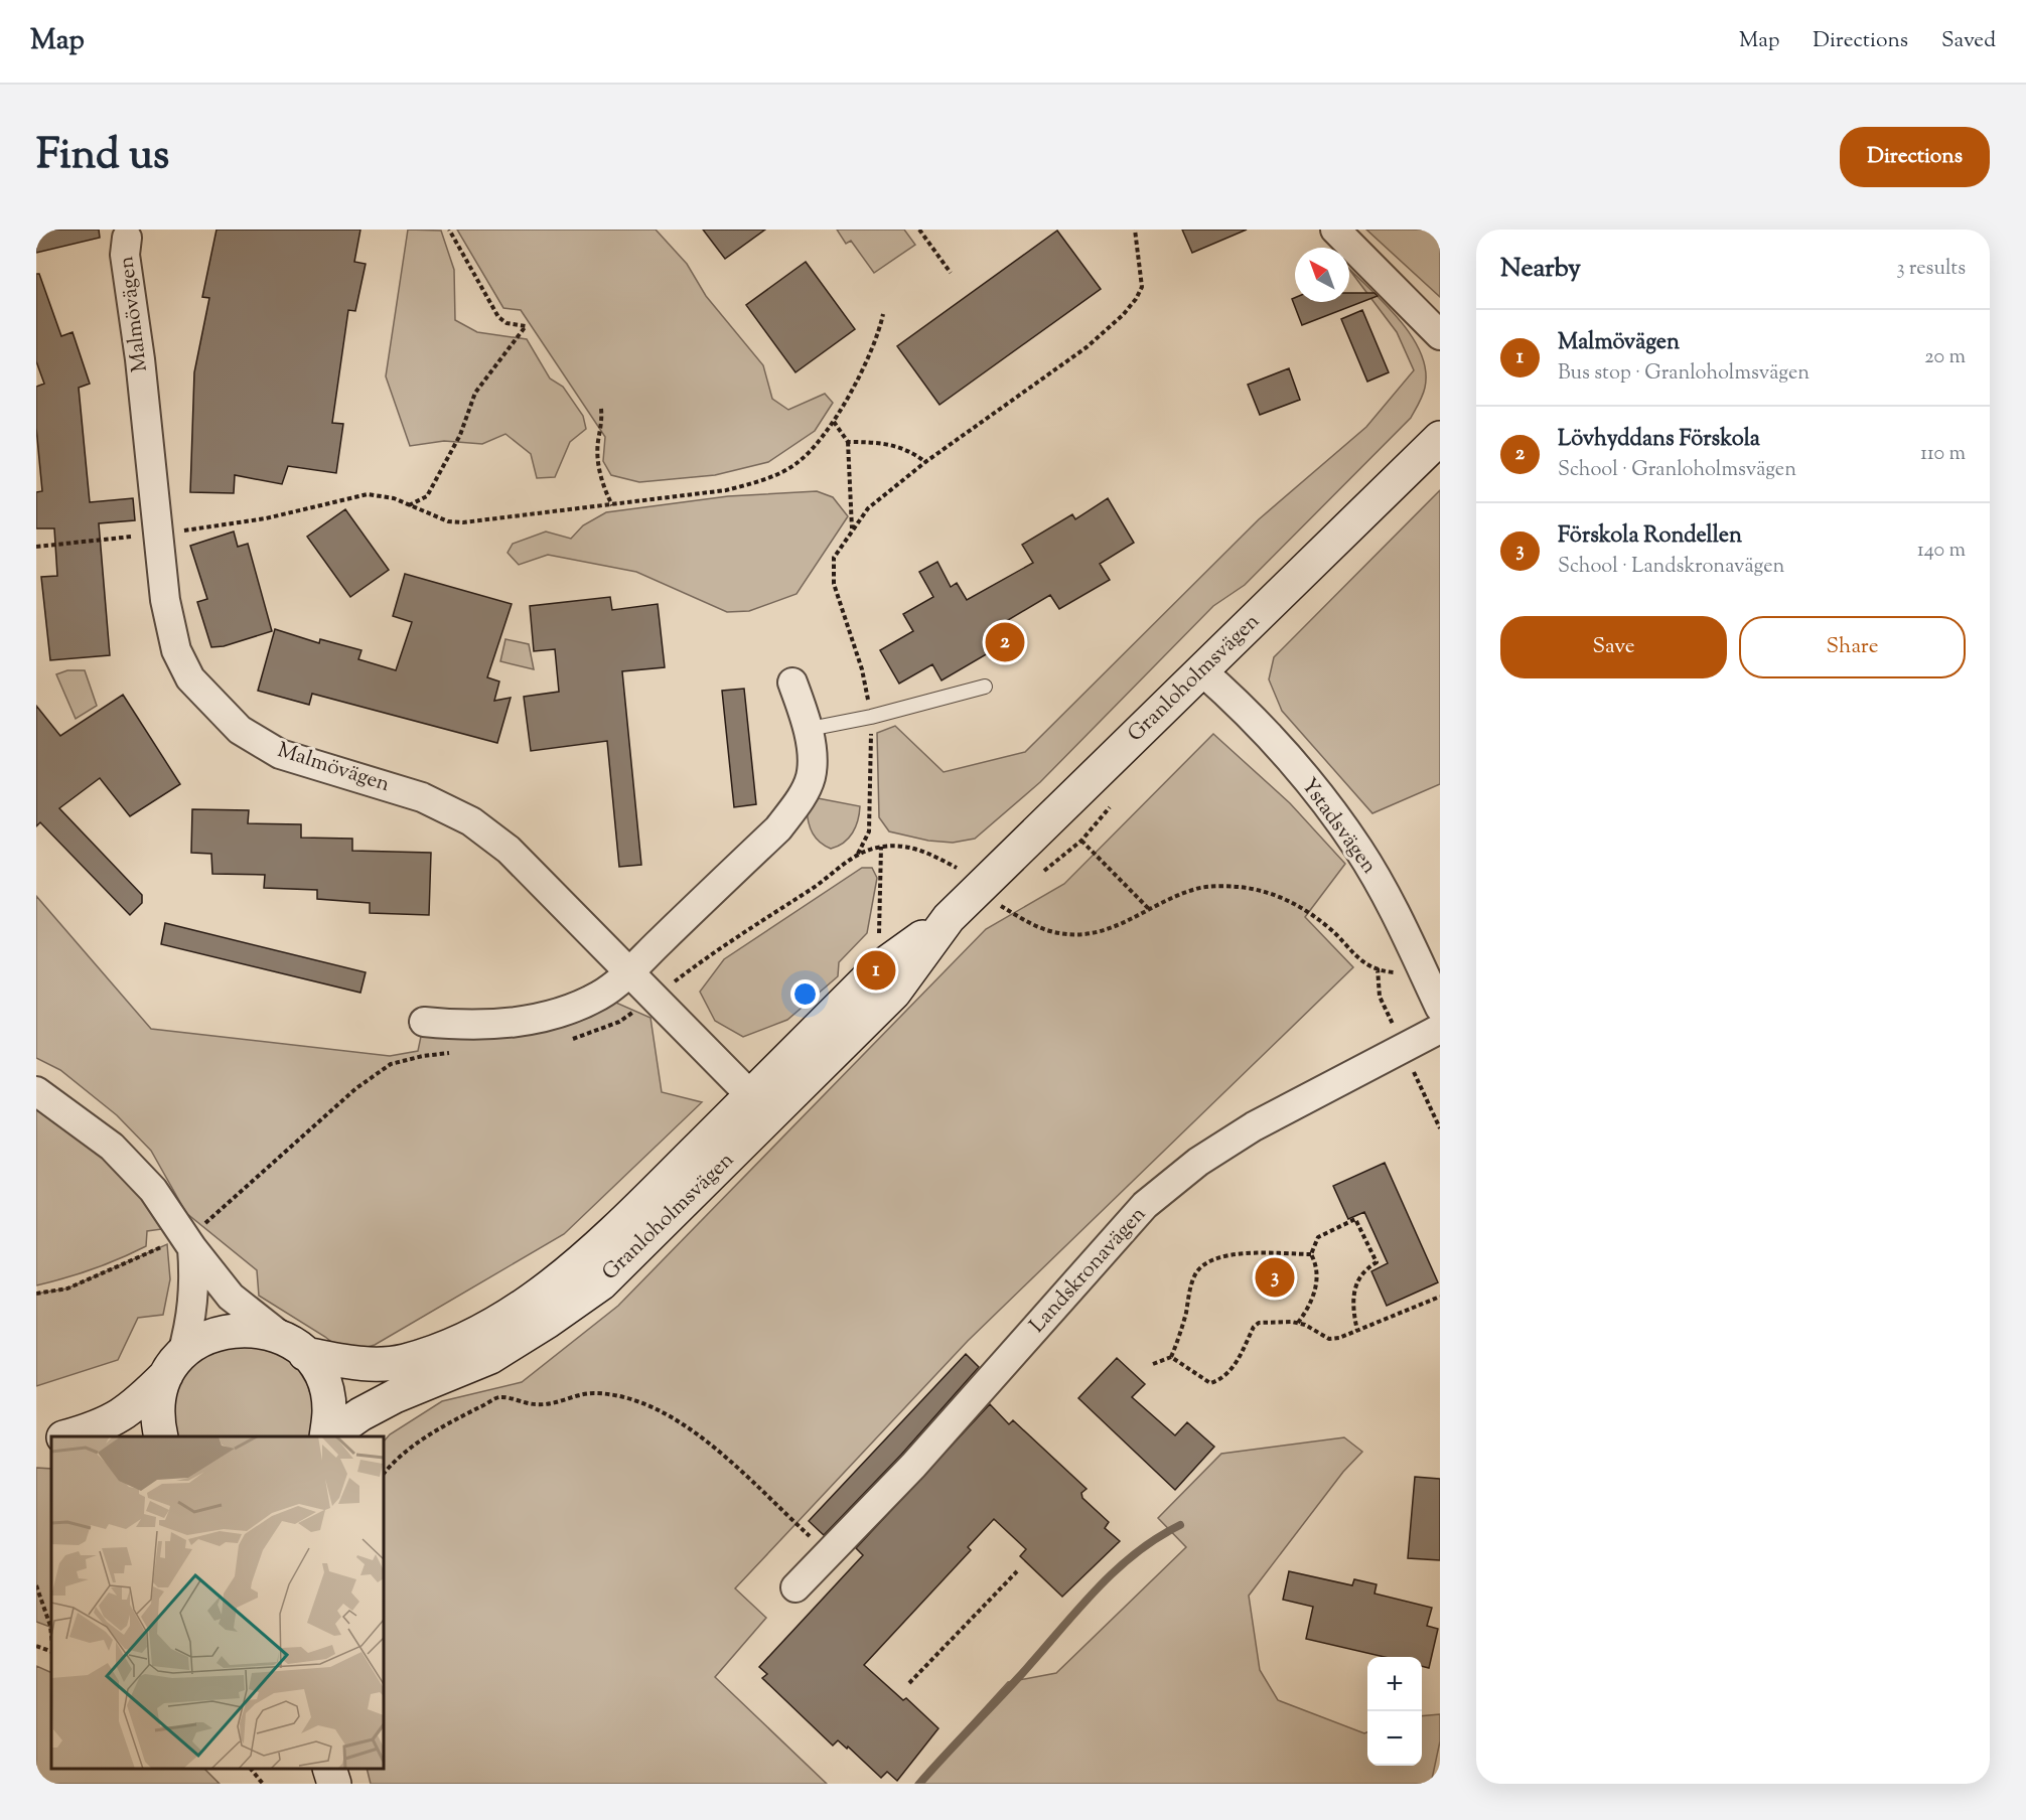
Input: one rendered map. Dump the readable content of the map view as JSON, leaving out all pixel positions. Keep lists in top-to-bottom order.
{
  "streets": {
    "street": [
      "Malmövägen",
      "Granloholmsvägen",
      "Ystadsvägen",
      "Landskronavägen"
    ]
  },
  "crossings": [
    ["Malmövägen", "Granloholmsvägen"],
    ["Granloholmsvägen", "Ystadsvägen"]
  ],
  "north": "top left",
  "page": {
    "header": "Map",
    "nav": ["Map", "Directions", "Saved"],
    "title": "Find us",
    "buttons": [
      "Directions",
      ["Save", "Share"]
    ],
    "heading": ["Nearby", "3 results"],
    "list": [
      {
        "mark": "1",
        "name": "Malmövägen",
        "note": "Bus stop · Granloholmsvägen",
        "value": "20 m"
      },
      {
        "mark": "2",
        "name": "Lövhyddans Förskola",
        "note": "School · Granloholmsvägen",
        "value": "110 m"
      },
      {
        "mark": "3",
        "name": "Förskola Rondellen",
        "note": "School · Landskronavägen",
        "value": "140 m"
      }
    ],
    "pins": ["2", "1", "3"],
    "map_buttons": ["+", "−"]
  }
}
